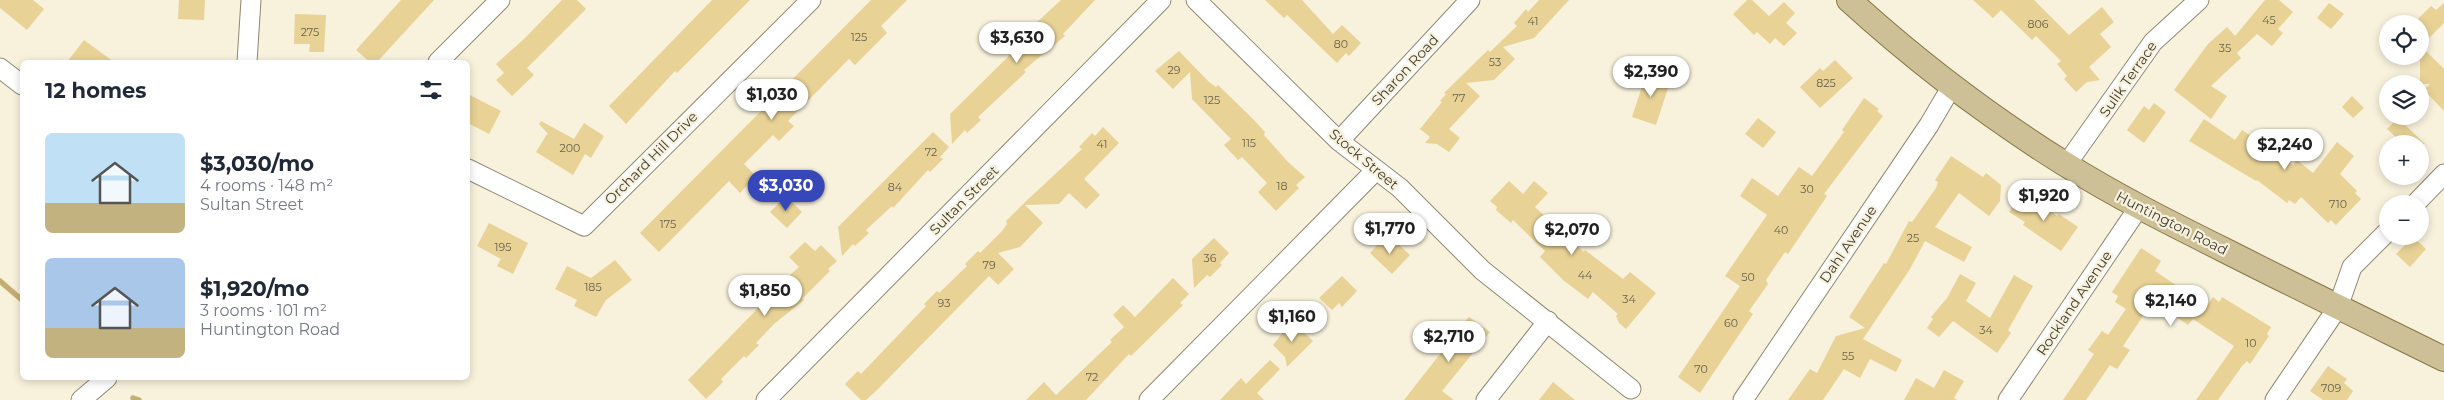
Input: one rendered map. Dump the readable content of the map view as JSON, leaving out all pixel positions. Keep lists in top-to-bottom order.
{
  "streets": {
    "main road": ["Huntington Road"],
    "street": [
      "Sharon Road",
      "Sulik Terrace",
      "Orchard Hill Drive",
      "Stock Street",
      "Sultan Street",
      "Dahl Avenue",
      "Rockland Avenue"
    ]
  },
  "crossings": [
    ["Sharon Road", "Stock Street"],
    ["Sulik Terrace", "Huntington Road"],
    ["Huntington Road", "Dahl Avenue"],
    ["Huntington Road", "Rockland Avenue"]
  ],
  "house_numbers": [
    "45",
    "41",
    "806",
    "275",
    "125",
    "80",
    "35",
    "53",
    "29",
    "825",
    "77",
    "125",
    "115",
    "41",
    "200",
    "72",
    "18",
    "84",
    "30",
    "710",
    "175",
    "40",
    "25",
    "195",
    "36",
    "79",
    "44",
    "50",
    "185",
    "34",
    "93",
    "60",
    "34",
    "10",
    "55",
    "70",
    "72",
    "709"
  ],
  "page": {
    "map_buttons": ["+", "−"],
    "price": [
      "$3,630",
      "$2,390",
      "$1,030",
      "$2,240",
      "$3,030",
      "$1,920",
      "$1,770",
      "$2,070",
      "$1,850",
      "$2,140",
      "$1,160",
      "$2,710"
    ],
    "heading": "12 homes",
    "list": [
      {
        "name": "$3,030/mo",
        "note": "4 rooms · 148 m² · Sultan Street"
      },
      {
        "name": "$1,920/mo",
        "note": "3 rooms · 101 m² · Huntington Road"
      }
    ]
  }
}
